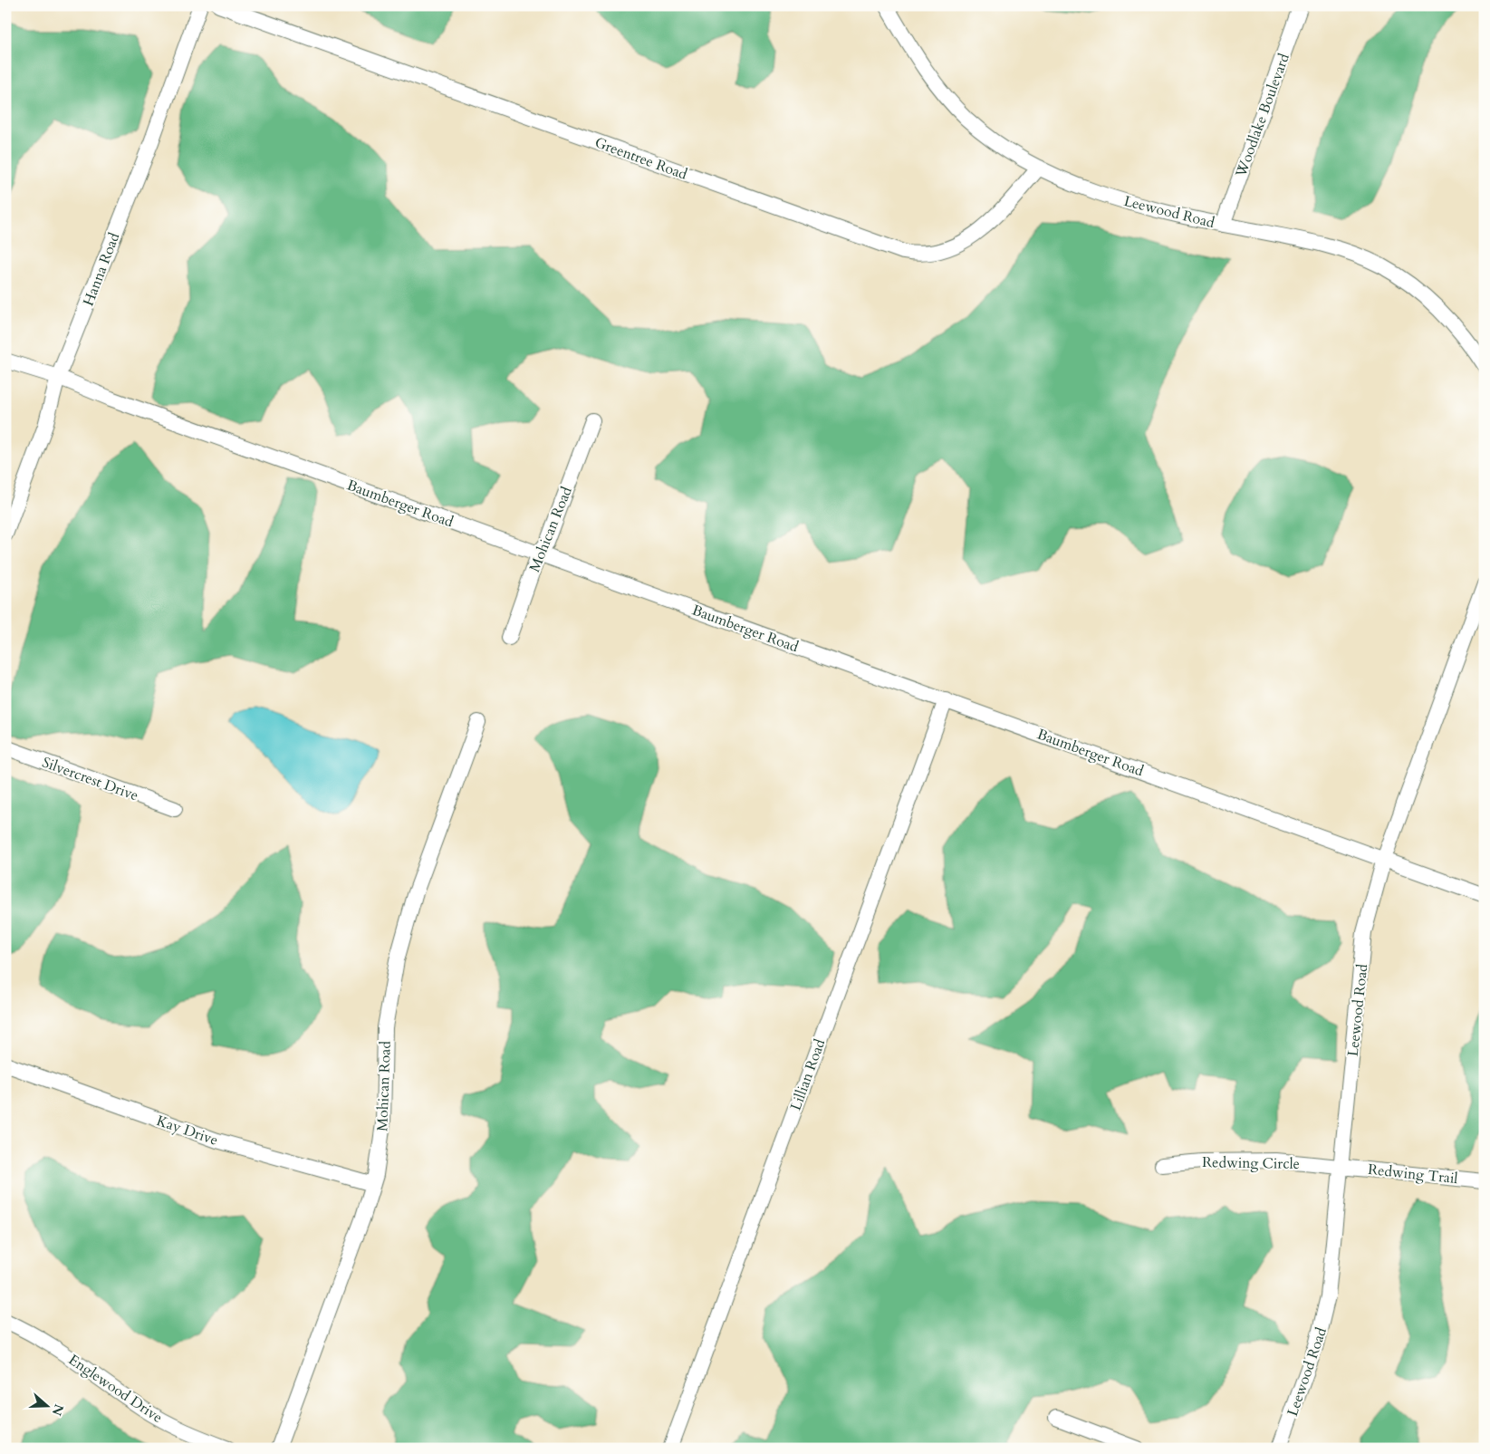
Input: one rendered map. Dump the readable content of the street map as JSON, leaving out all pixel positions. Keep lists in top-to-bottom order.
{
  "streets": {
    "street": [
      "Woodlake Boulevard",
      "Greentree Road",
      "Leewood Road",
      "Hanna Road",
      "Baumberger Road",
      "Mohican Road",
      "Silvercrest Drive",
      "Lillian Road",
      "Kay Drive",
      "Redwing Circle",
      "Redwing Trail",
      "Englewood Drive"
    ]
  },
  "crossings": [
    ["Woodlake Boulevard", "Leewood Road"],
    ["Greentree Road", "Leewood Road"],
    ["Leewood Road", "Baumberger Road"],
    ["Leewood Road", "Redwing Circle"],
    ["Leewood Road", "Redwing Trail"],
    ["Hanna Road", "Baumberger Road"],
    ["Baumberger Road", "Mohican Road"],
    ["Baumberger Road", "Lillian Road"],
    ["Mohican Road", "Kay Drive"],
    ["Redwing Circle", "Redwing Trail"]
  ],
  "north": "right"
}
